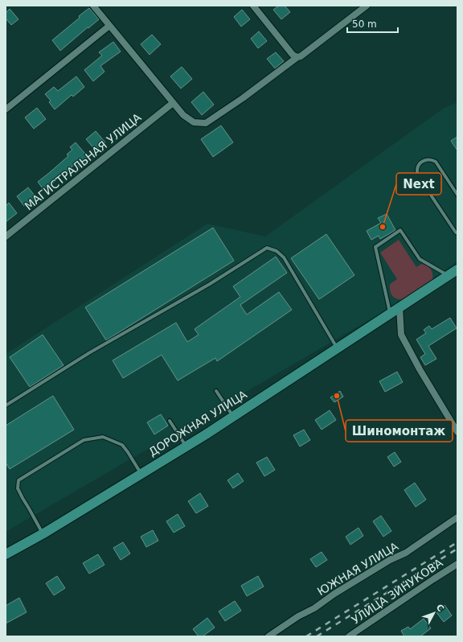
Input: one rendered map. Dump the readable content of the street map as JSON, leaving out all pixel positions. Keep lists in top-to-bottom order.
{
  "streets": {
    "main road": ["ДОРОЖНАЯ УЛИЦА"],
    "street": ["МАГИСТРАЛЬНАЯ УЛИЦА", "ЮЖНАЯ УЛИЦА", "УЛИЦА ЗИНУКОВА"]
  },
  "places": ["Next", "Шиномонтаж"],
  "scale_bar": "50 m",
  "north": "top right"
}
